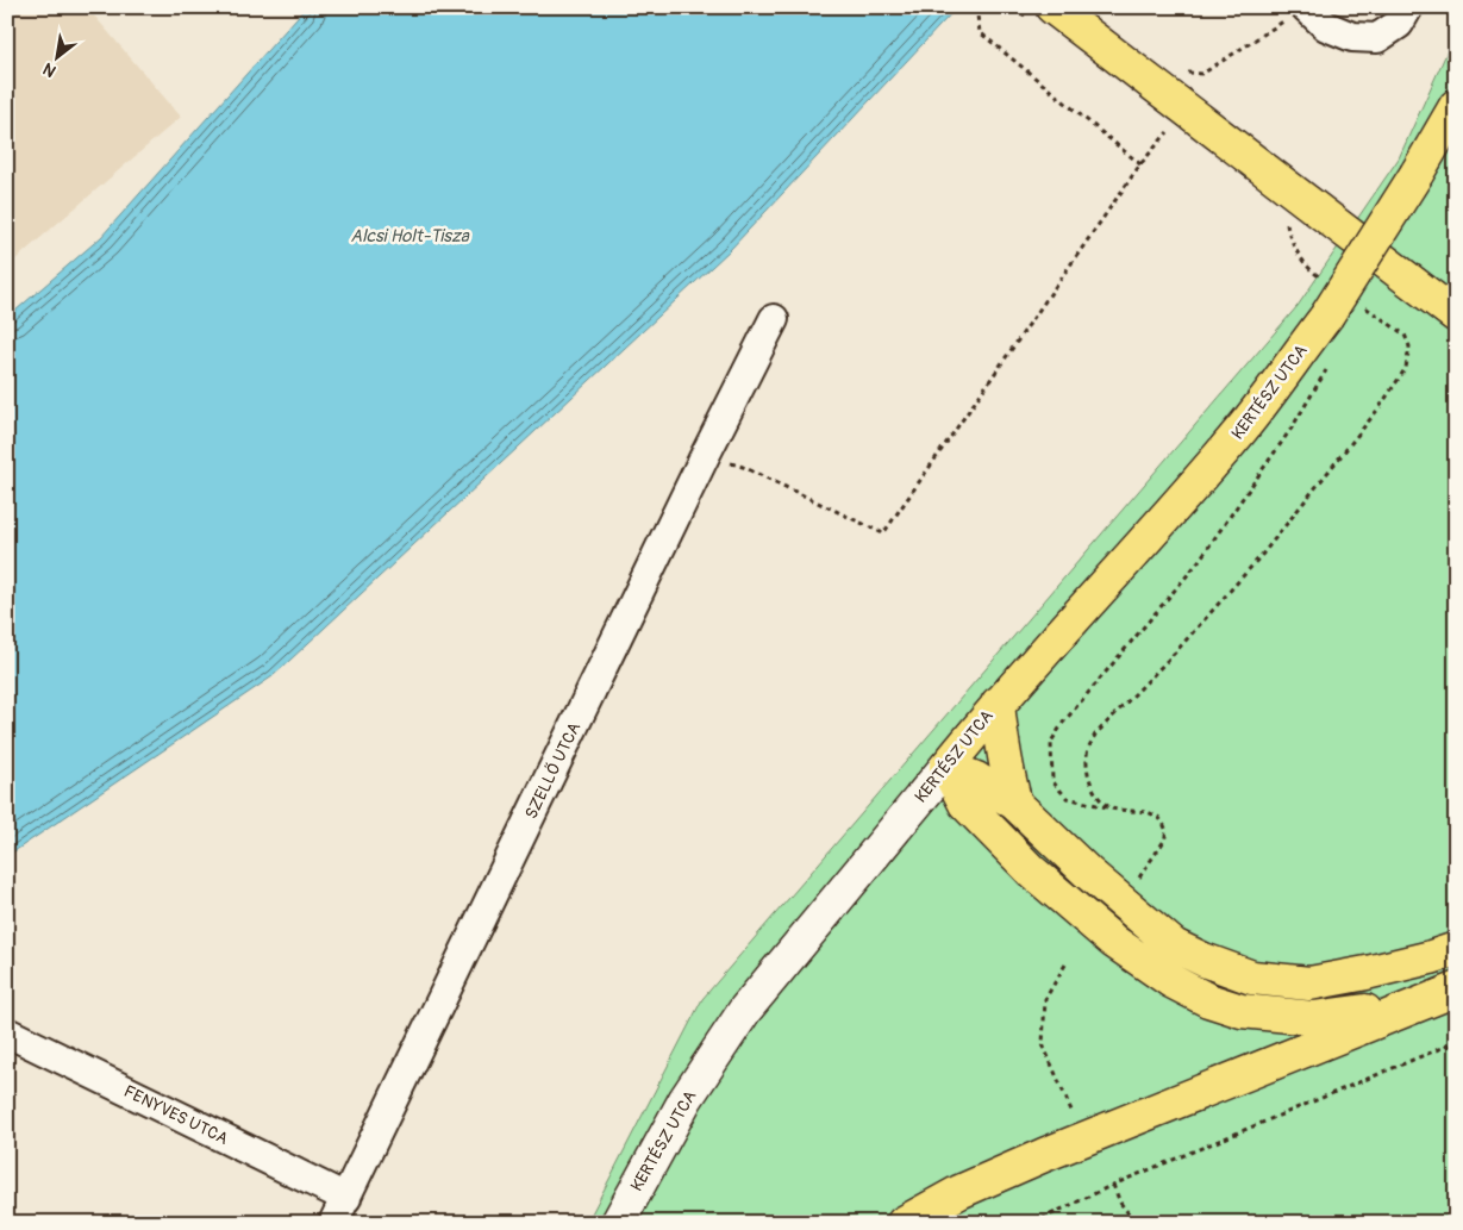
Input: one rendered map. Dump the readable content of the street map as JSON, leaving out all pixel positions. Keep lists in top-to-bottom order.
{
  "streets": {
    "main road": ["KERTÉSZ UTCA"],
    "street": ["SZELLŐ UTCA", "FENYVES UTCA"]
  },
  "crossings": [
    ["SZELLŐ UTCA", "FENYVES UTCA"]
  ],
  "water": ["Alcsi Holt-Tisza"],
  "north": "bottom left"
}
